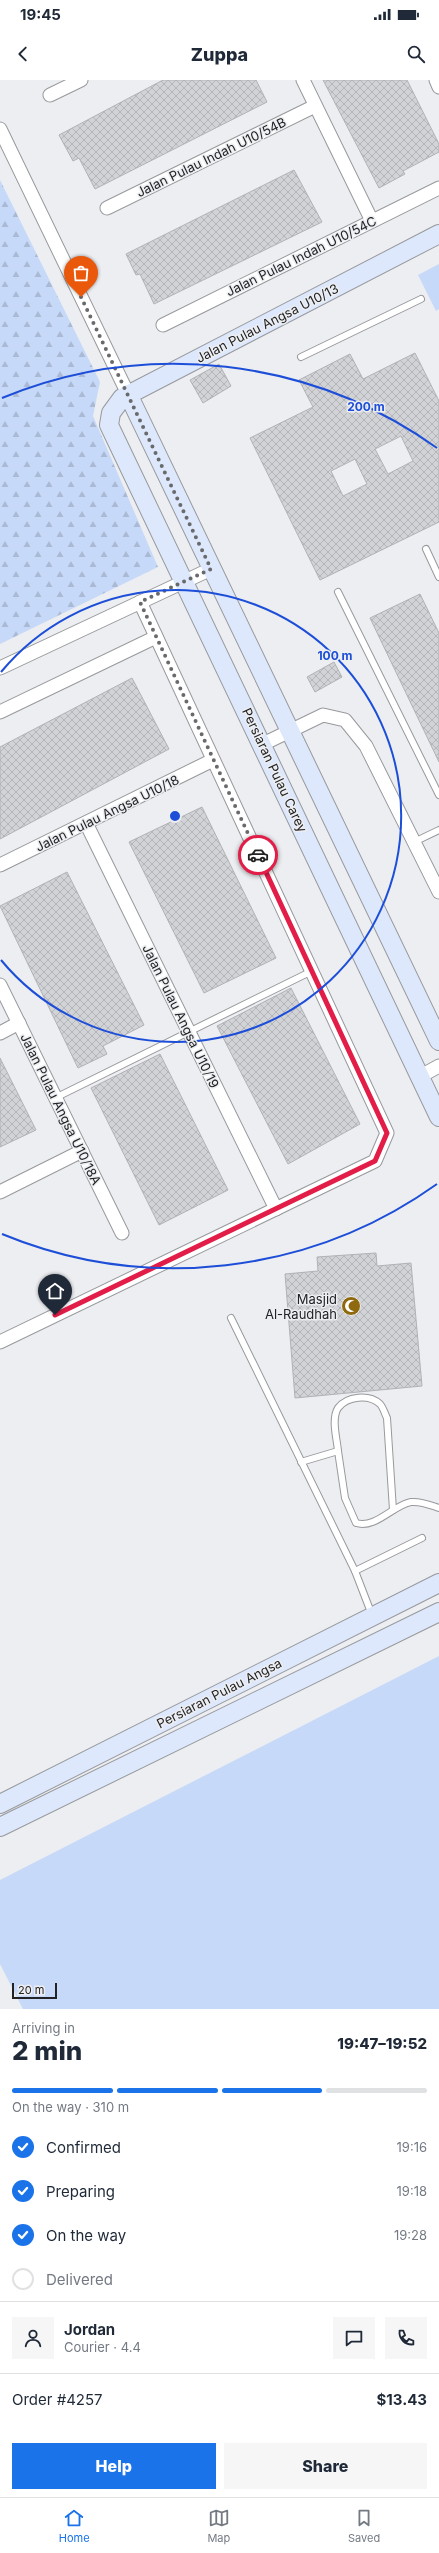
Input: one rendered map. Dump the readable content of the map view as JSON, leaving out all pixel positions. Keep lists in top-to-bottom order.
{
  "streets": {
    "street": [
      "Jalan Pulau Indah U10/54B",
      "Jalan Pulau Indah U10/54C",
      "Jalan Pulau Angsa U10/13",
      "Persiaran Pulau Carey",
      "Jalan Pulau Angsa U10/18",
      "Jalan Pulau Angsa U10/19",
      "Jalan Pulau Angsa U10/18A",
      "Persiaran Pulau Angsa"
    ]
  },
  "crossings": [
    ["Jalan Pulau Angsa U10/13", "Persiaran Pulau Carey"],
    ["Jalan Pulau Angsa U10/18", "Jalan Pulau Angsa U10/19"]
  ],
  "places": {
    "mosque": ["Masjid Al-Raudhah"]
  },
  "scale_bar": "20 m",
  "page": {
    "status": "19:45",
    "header": "Zuppa",
    "scale": "20 m",
    "heading": ["2 min", "Arriving in", "19:47–19:52"],
    "panel": [
      "Jordan",
      "Courier · 4.4",
      "Order #4257",
      "$13.43"
    ],
    "bar": "On the way · 310 m",
    "list": [
      ["Confirmed", "19:16"],
      ["Preparing", "19:18"],
      ["On the way", "19:28"],
      "Delivered"
    ],
    "buttons": ["Help", "Share"],
    "tabs": ["Home", "Map", "Saved"]
  },
  "rings": ["200 m", "100 m"]
}
